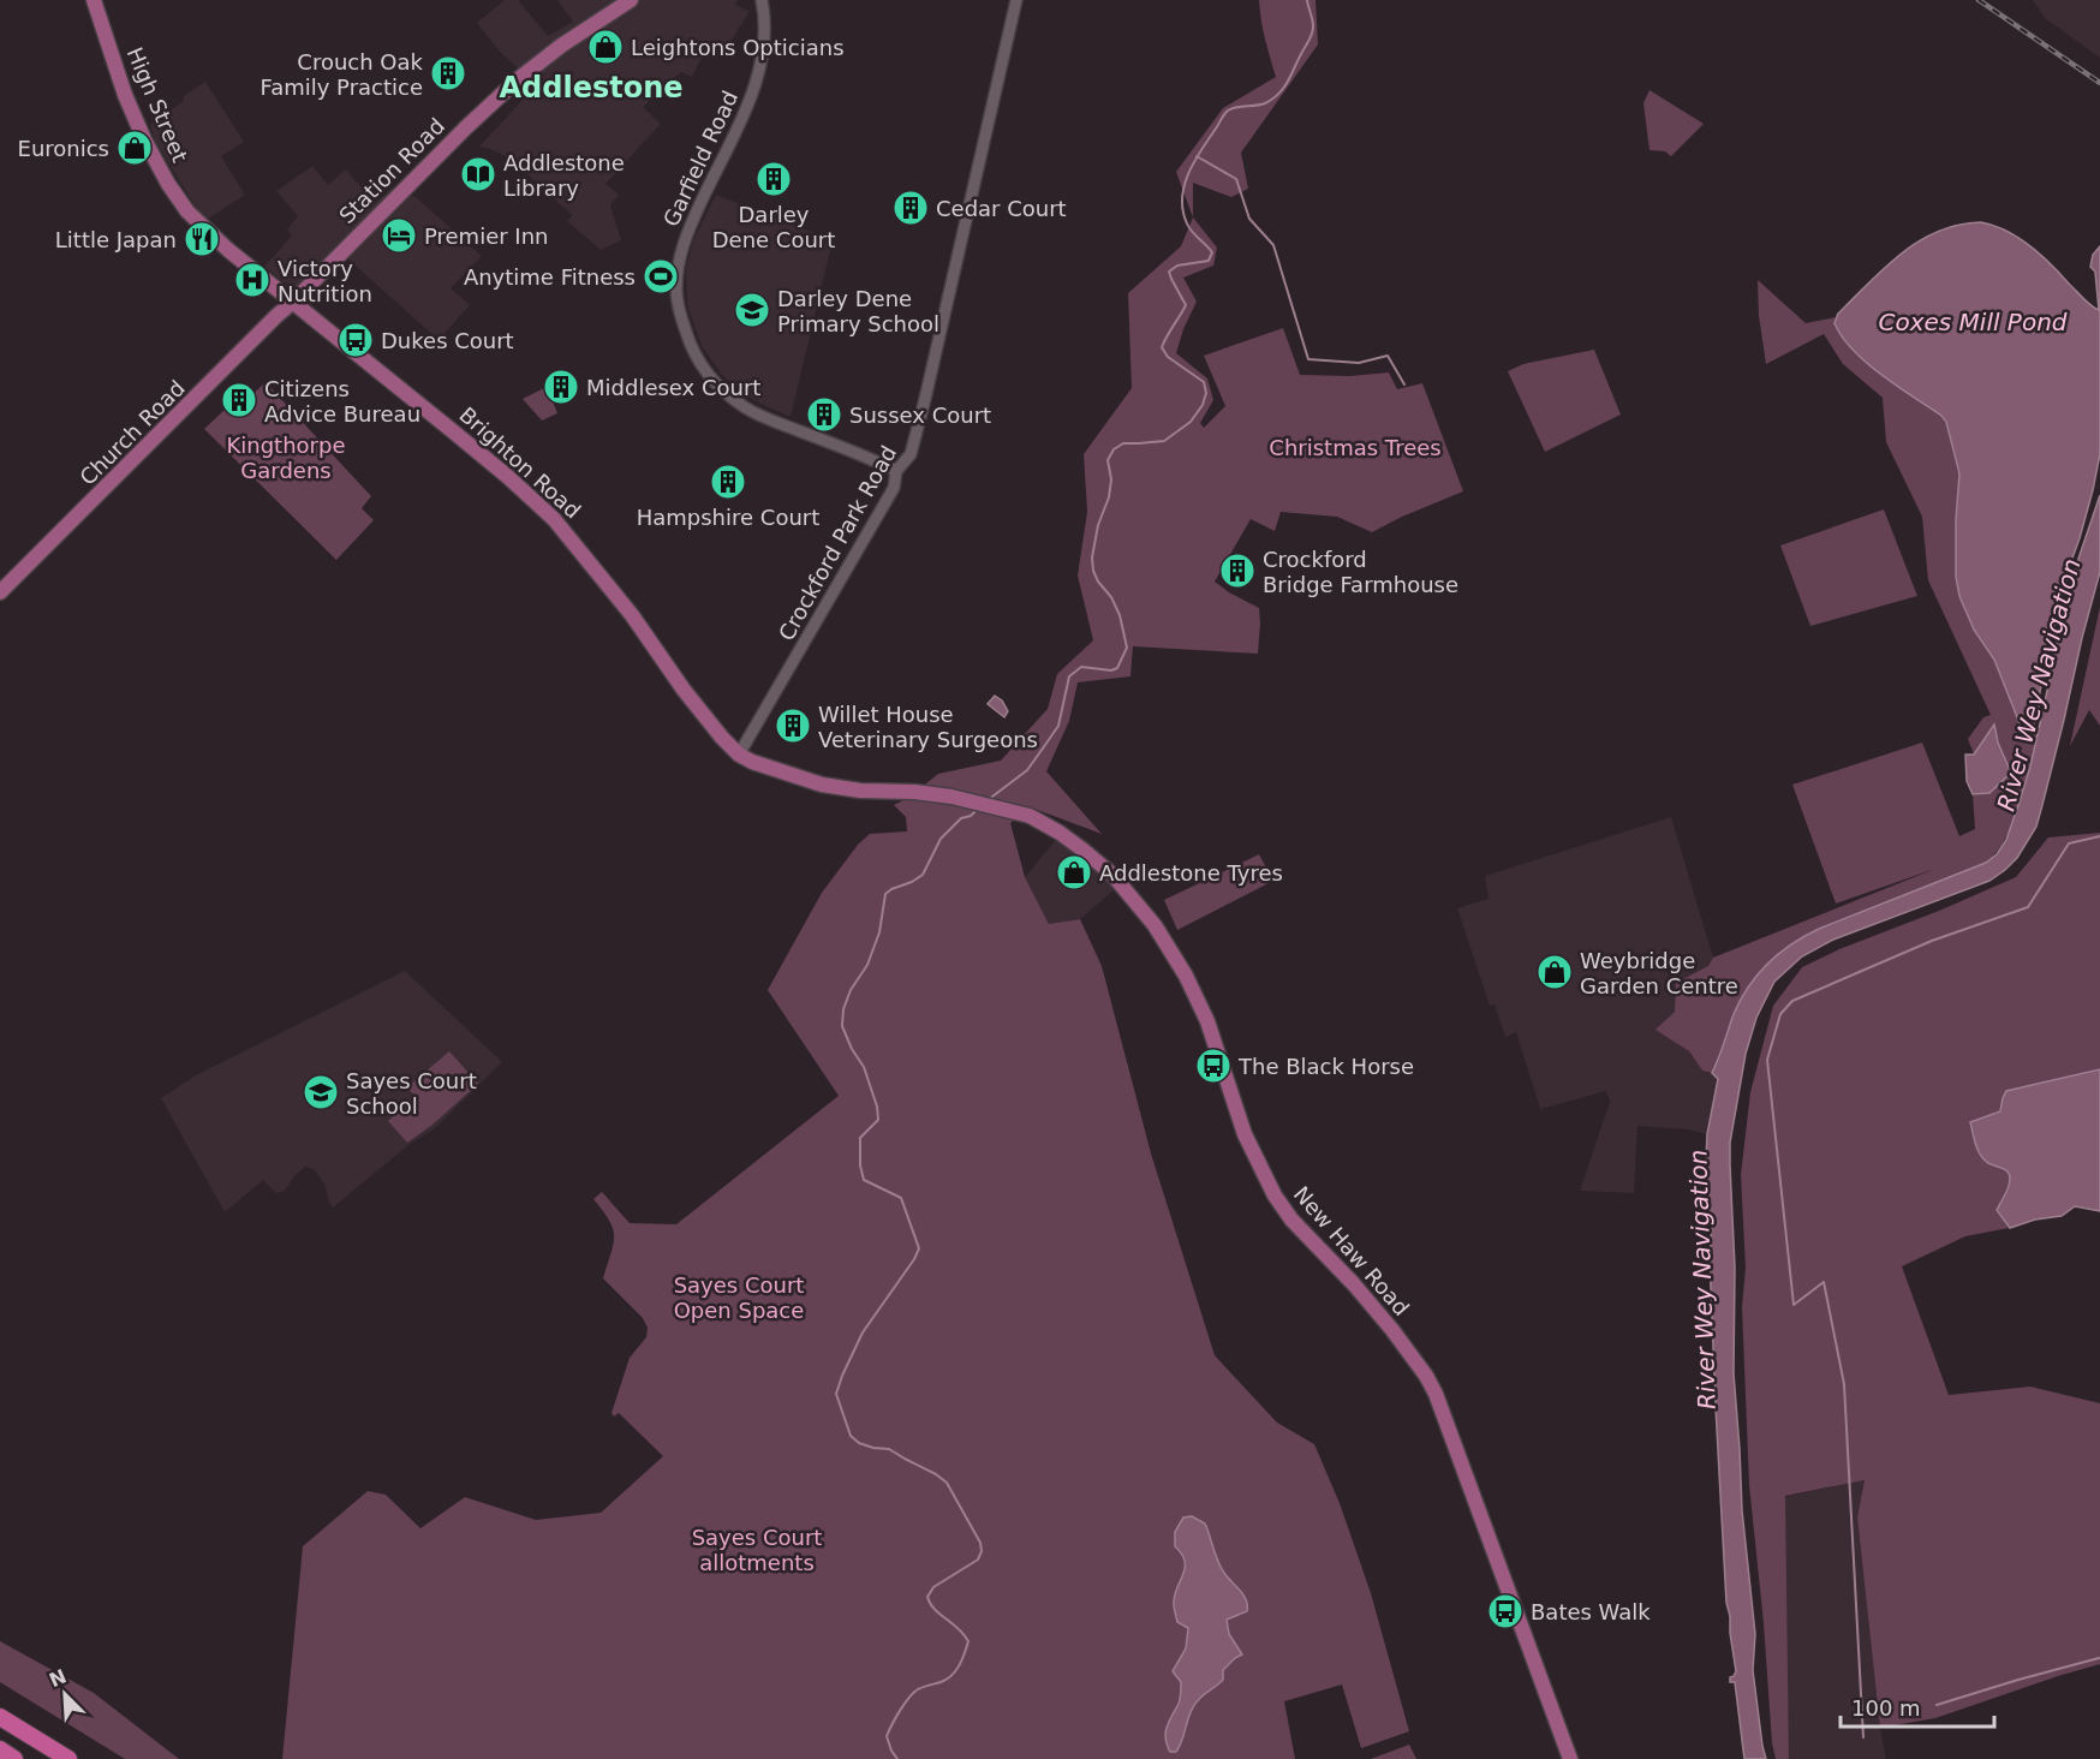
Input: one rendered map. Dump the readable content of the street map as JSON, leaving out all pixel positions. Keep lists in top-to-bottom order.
{
  "streets": {
    "main road": [
      "High Street",
      "Station Road",
      "Church Road",
      "Brighton Road",
      "New Haw Road"
    ],
    "street": ["Garfield Road", "Crockford Park Road"]
  },
  "crossings": [
    ["High Street", "Station Road"],
    ["High Street", "Church Road"],
    ["High Street", "Brighton Road"],
    ["Garfield Road", "Crockford Park Road"],
    ["Station Road", "Church Road"],
    ["Station Road", "Brighton Road"],
    ["Church Road", "Brighton Road"],
    ["Brighton Road", "Crockford Park Road"],
    ["Brighton Road", "New Haw Road"],
    ["Crockford Park Road", "New Haw Road"]
  ],
  "districts": ["Addlestone"],
  "water": ["Coxes Mill Pond", "River Wey Navigation"],
  "parks": [
    "Kingthorpe Gardens",
    "Christmas Trees",
    "Sayes Court Open Space",
    "Sayes Court allotments"
  ],
  "places": {
    "shop": [
      "Leightons Opticians",
      "Euronics",
      "Addlestone Tyres",
      "Weybridge Garden Centre"
    ],
    "building": [
      "Crouch Oak Family Practice",
      "Darley Dene Court",
      "Cedar Court",
      "Middlesex Court",
      "Citizens Advice Bureau",
      "Sussex Court",
      "Hampshire Court",
      "Crockford Bridge Farmhouse",
      "Willet House Veterinary Surgeons"
    ],
    "library": ["Addlestone Library"],
    "hotel": ["Premier Inn"],
    "restaurant": ["Little Japan"],
    "sports": ["Anytime Fitness"],
    "hospital": ["Victory Nutrition"],
    "school or university": ["Darley Dene Primary School", "Sayes Court School"],
    "bus stop": ["Dukes Court", "The Black Horse", "Bates Walk"]
  },
  "scale_bar": "100 m",
  "north": "top left"
}
